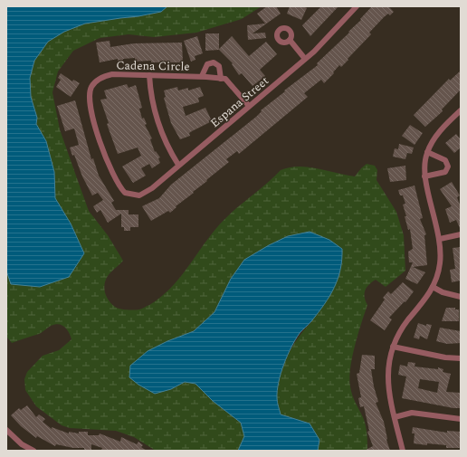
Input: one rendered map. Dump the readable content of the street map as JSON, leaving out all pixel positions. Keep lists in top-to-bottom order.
{
  "streets": {
    "street": ["Cadena Circle", "Espana Street"]
  },
  "crossings": [
    ["Cadena Circle", "Espana Street"]
  ]
}
